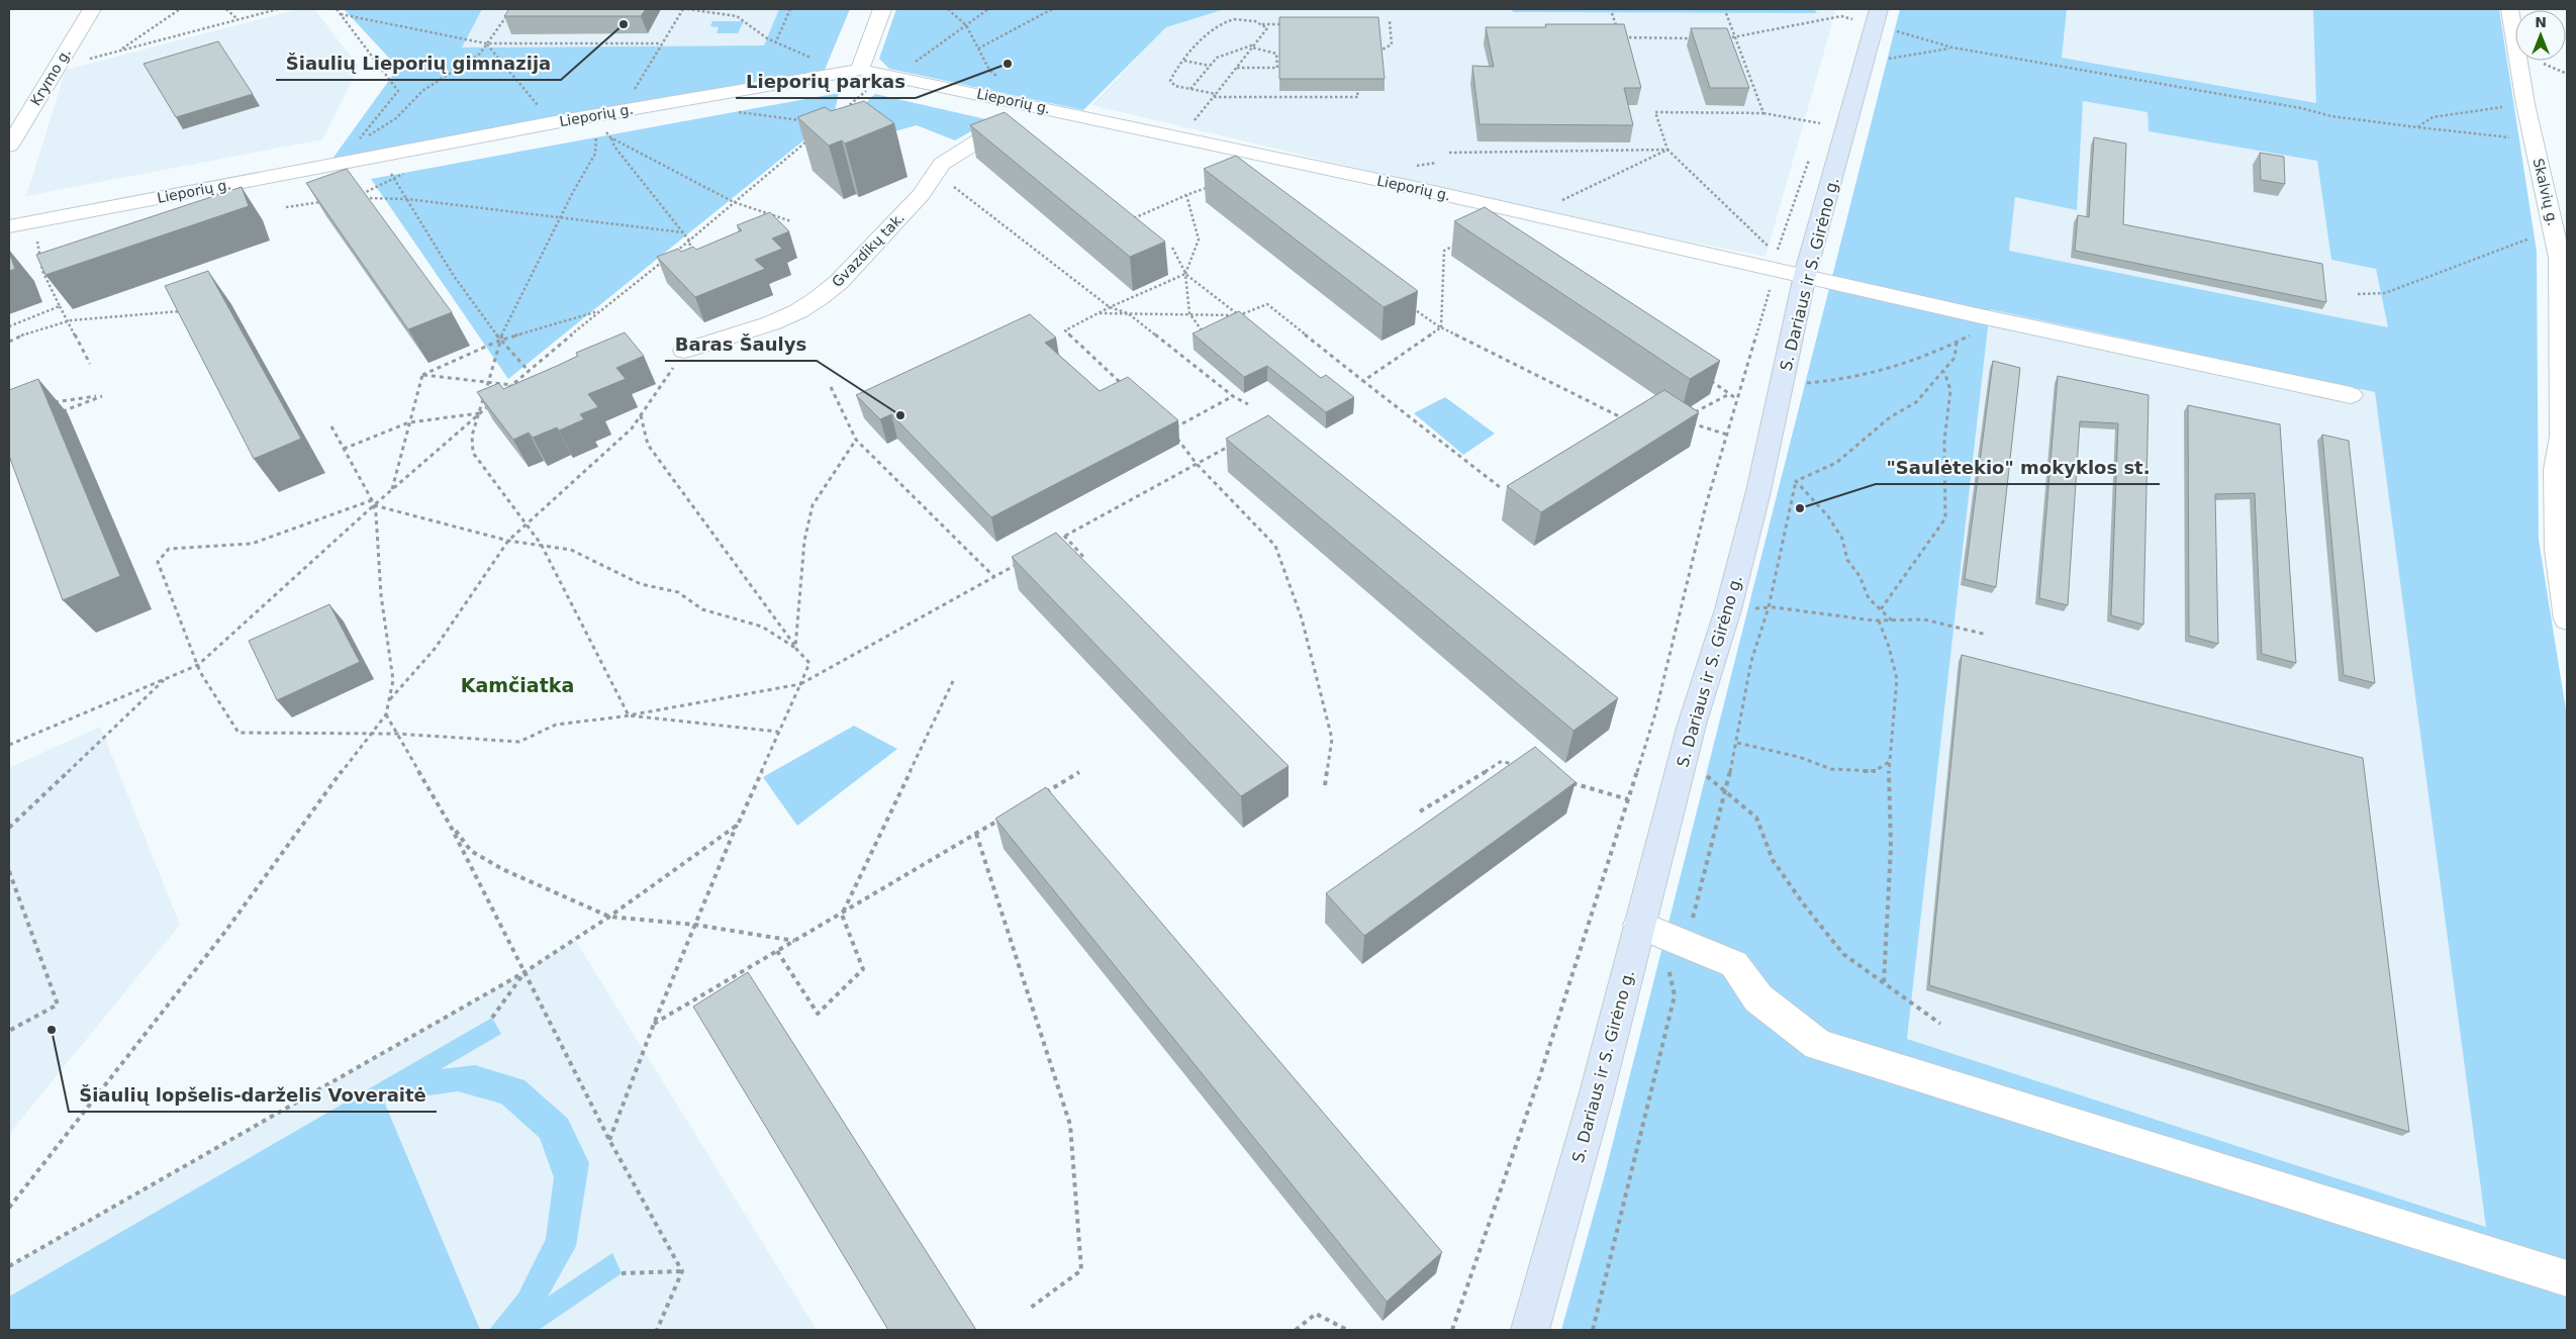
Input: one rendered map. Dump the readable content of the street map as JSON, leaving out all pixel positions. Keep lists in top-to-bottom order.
{
  "streets": {
    "street": [
      "Krymo g.",
      "Lieporių g.",
      "Skalvių g.",
      "Gvazdikų tak.",
      "S. Dariaus ir S. Girėno g."
    ]
  },
  "crossings": [
    ["Lieporių g.", "Gvazdikų tak."],
    ["Lieporių g.", "S. Dariaus ir S. Girėno g."]
  ],
  "districts": ["Kamčiatka"],
  "places": [
    "Šiaulių Lieporių gimnazija",
    "Lieporių parkas",
    "Baras Šaulys",
    "\"Saulėtekio\" mokyklos st.",
    "Šiaulių lopšelis-darželis Voveraitė"
  ],
  "north": "top"
}
